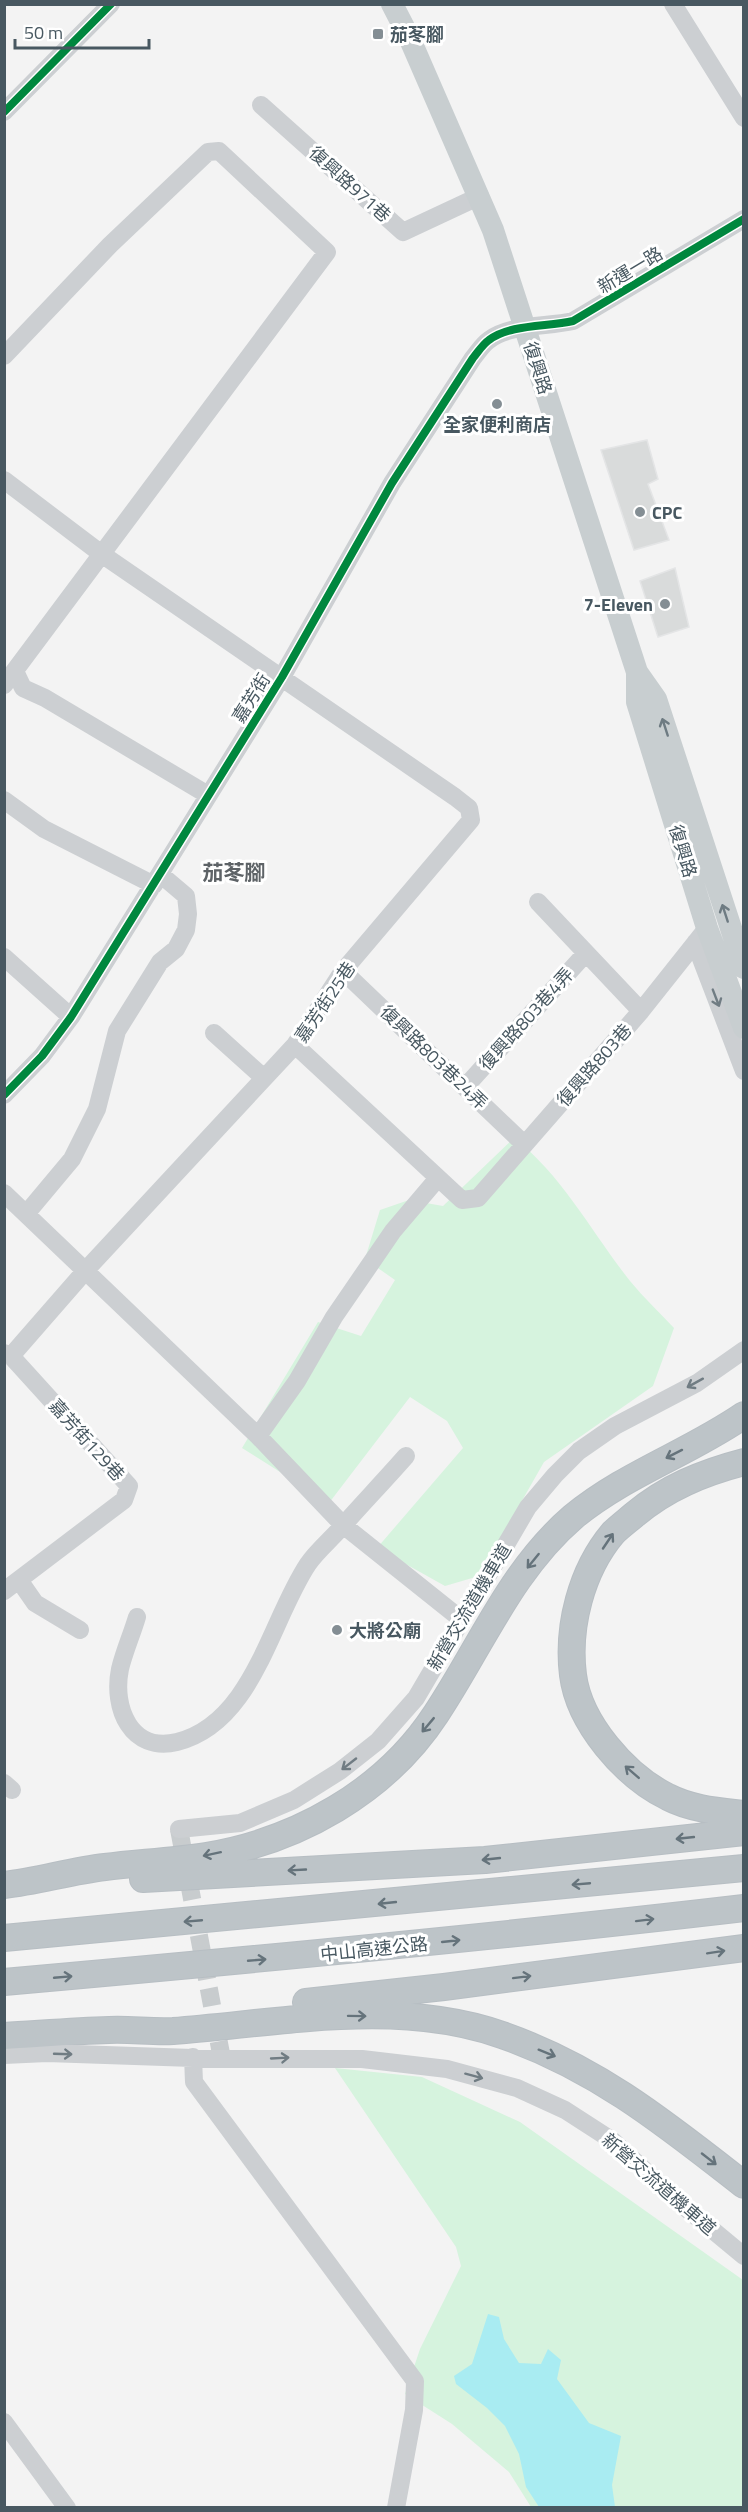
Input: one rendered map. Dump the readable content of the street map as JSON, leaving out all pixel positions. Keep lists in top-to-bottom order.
{
  "streets": {
    "highway": ["中山高速公路"],
    "main road": ["復興路"],
    "street": [
      "復興路971巷",
      "新運一路",
      "嘉芳街",
      "嘉芳街25巷",
      "復興路803巷4弄",
      "復興路803巷24弄",
      "復興路803巷",
      "嘉芳街129巷",
      "新營交流道機車道"
    ]
  },
  "crossings": [
    ["復興路971巷", "復興路"],
    ["新運一路", "復興路"],
    ["新運一路", "嘉芳街"],
    ["復興路", "嘉芳街"],
    ["復興路", "復興路803巷"],
    ["嘉芳街", "嘉芳街25巷"],
    ["嘉芳街25巷", "復興路803巷24弄"],
    ["嘉芳街25巷", "嘉芳街129巷"],
    ["復興路803巷4弄", "復興路803巷24弄"],
    ["復興路803巷4弄", "復興路803巷"],
    ["復興路803巷24弄", "復興路803巷"]
  ],
  "districts": ["茄苳腳"],
  "places": {
    "transit": ["茄苳腳"],
    "other": [
      "全家便利商店",
      "CPC",
      "7-Eleven",
      "大將公廟"
    ]
  },
  "scale_bar": "50 m"
}
